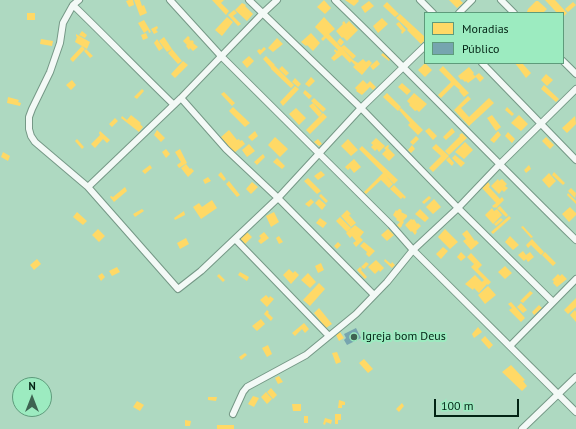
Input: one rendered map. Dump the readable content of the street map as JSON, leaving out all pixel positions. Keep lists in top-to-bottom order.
{
  "places": ["Igreja bom Deus"],
  "legend": ["Moradias", "Público"],
  "scale_bar": "100 m",
  "north": "top"
}
